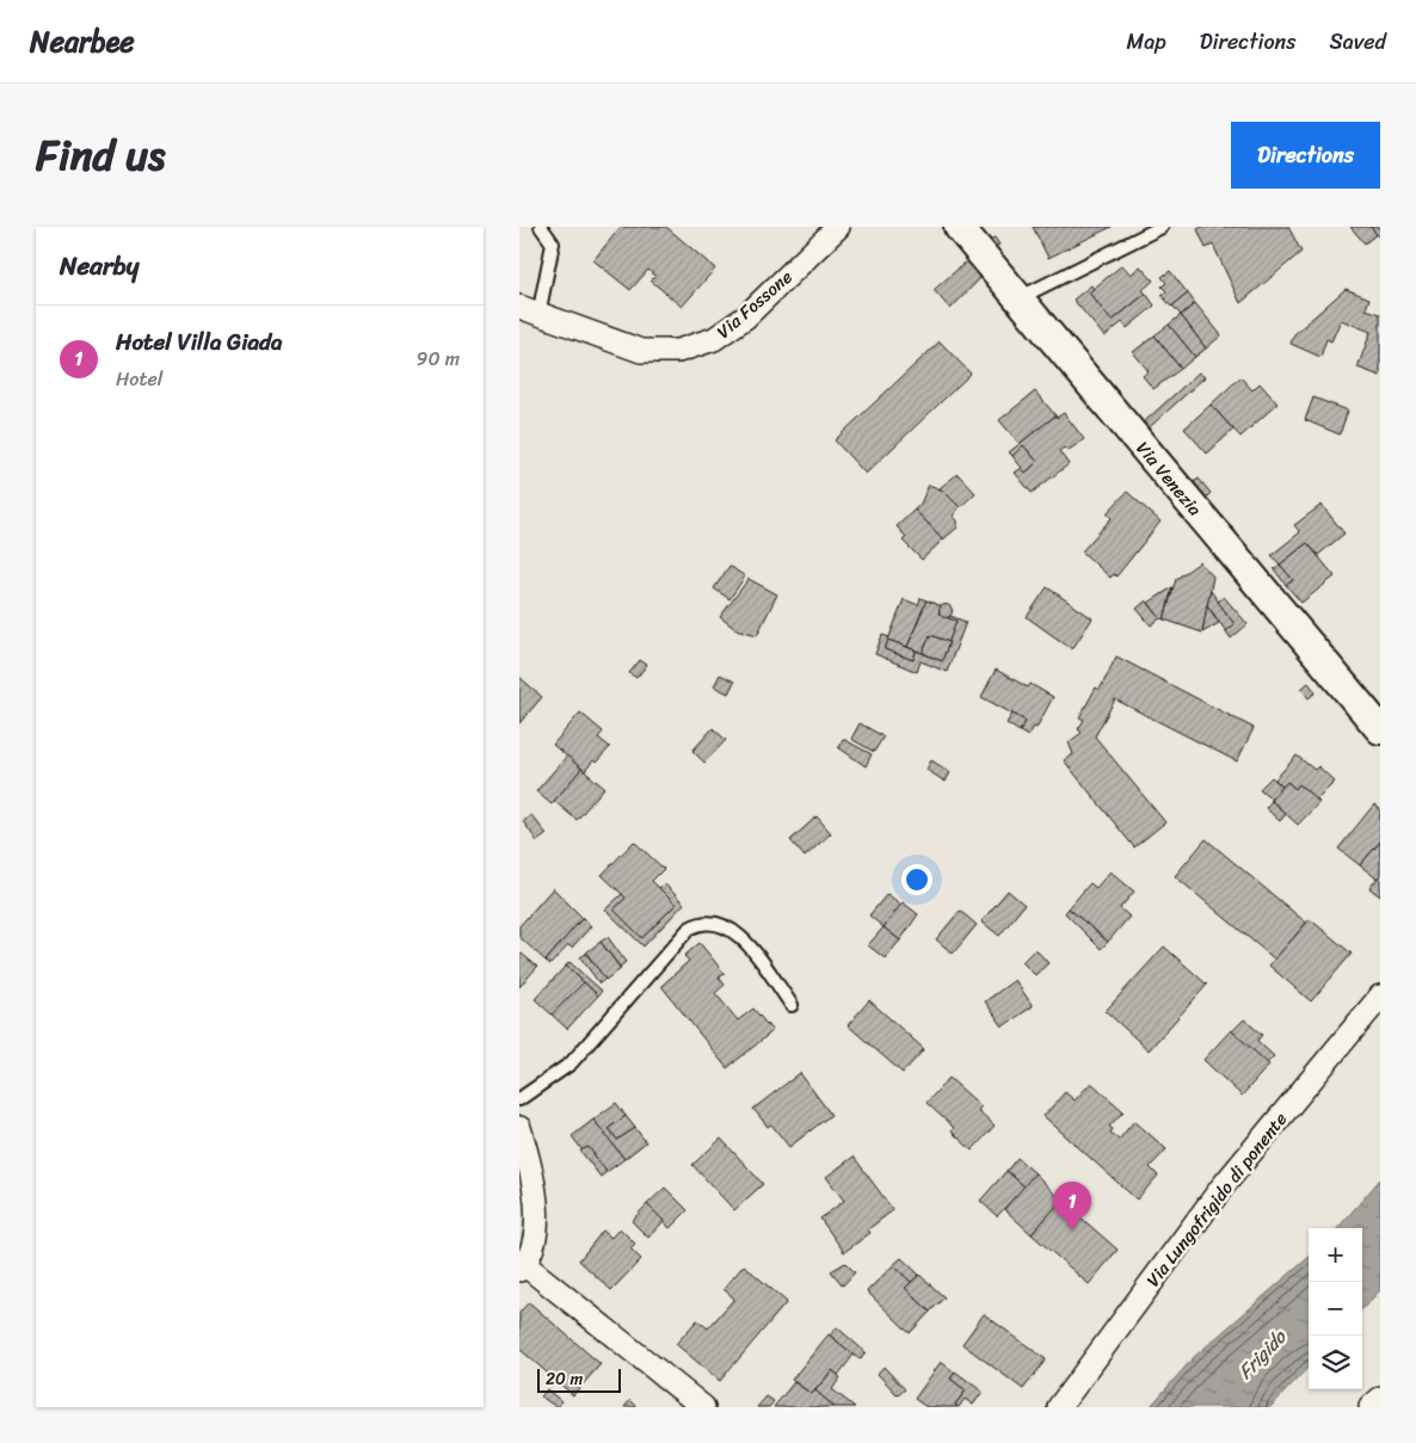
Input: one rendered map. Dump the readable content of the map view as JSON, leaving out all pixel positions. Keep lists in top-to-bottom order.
{
  "streets": {
    "street": ["Via Fossone", "Via Venezia", "Via Lungofrigido di ponente"]
  },
  "water": ["Frigido"],
  "scale_bar": "20 m",
  "page": {
    "header": "Nearbee",
    "nav": ["Map", "Directions", "Saved"],
    "title": "Find us",
    "buttons": "Directions",
    "heading": "Nearby",
    "list": [
      {
        "mark": "1",
        "name": "Hotel Villa Giada",
        "note": "Hotel",
        "value": "90 m"
      }
    ],
    "pins": "1",
    "map_buttons": ["+", "−"],
    "scale": "20 m"
  }
}
